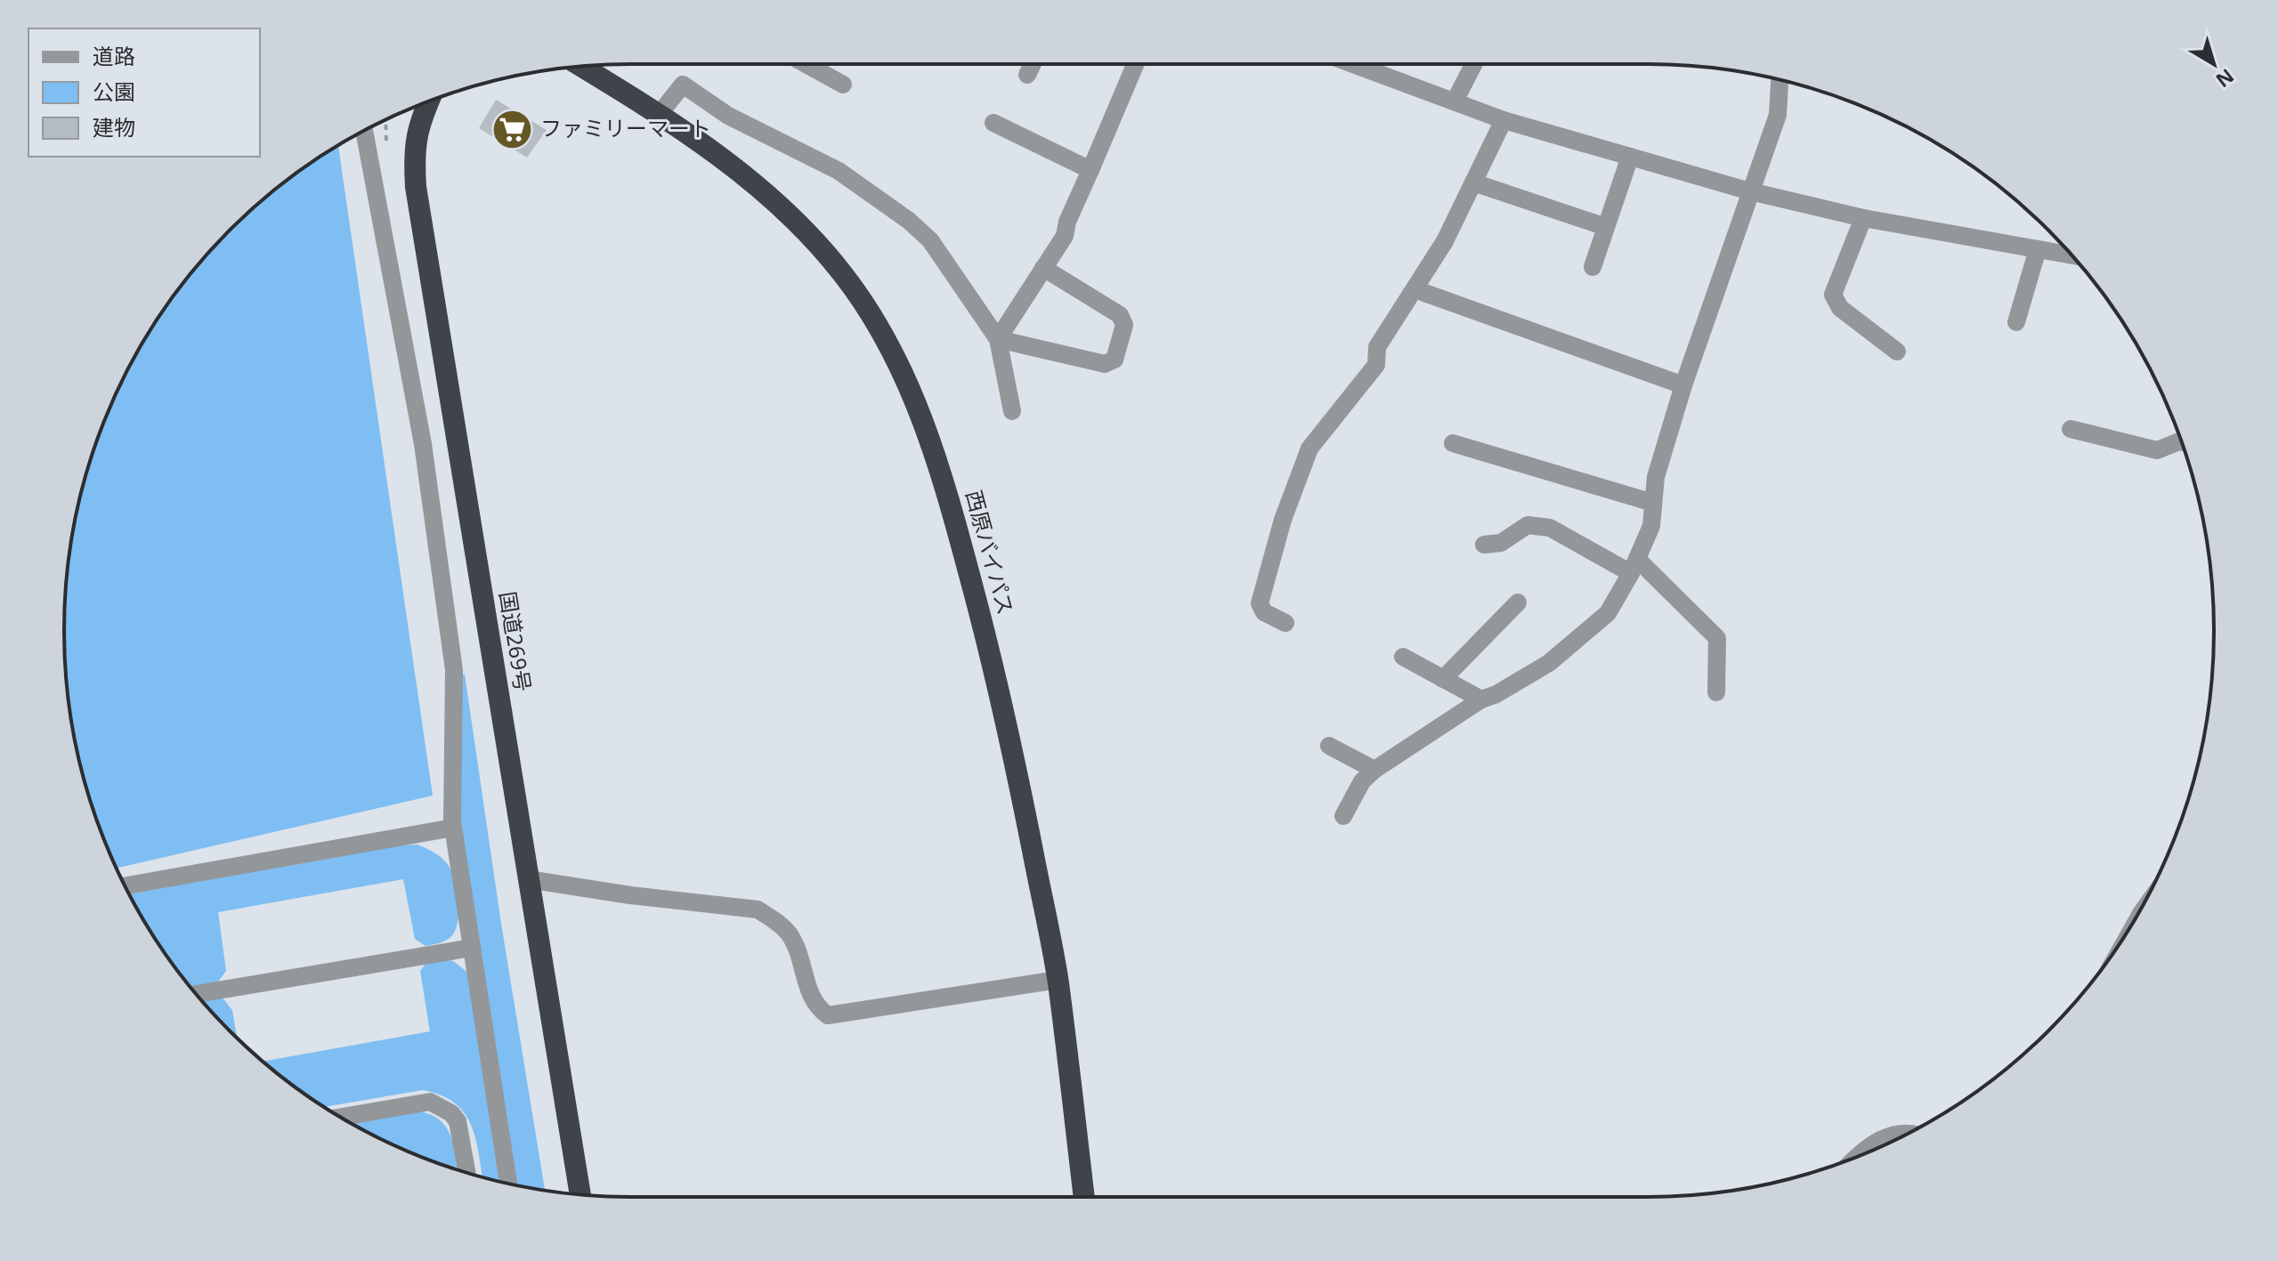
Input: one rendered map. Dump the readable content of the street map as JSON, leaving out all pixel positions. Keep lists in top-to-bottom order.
{
  "streets": {
    "highway": ["西原バイパス", "国道269号"]
  },
  "places": {
    "supermarket": ["ファミリーマート"]
  },
  "legend": ["道路", "公園", "建物"],
  "north": "bottom right"
}
